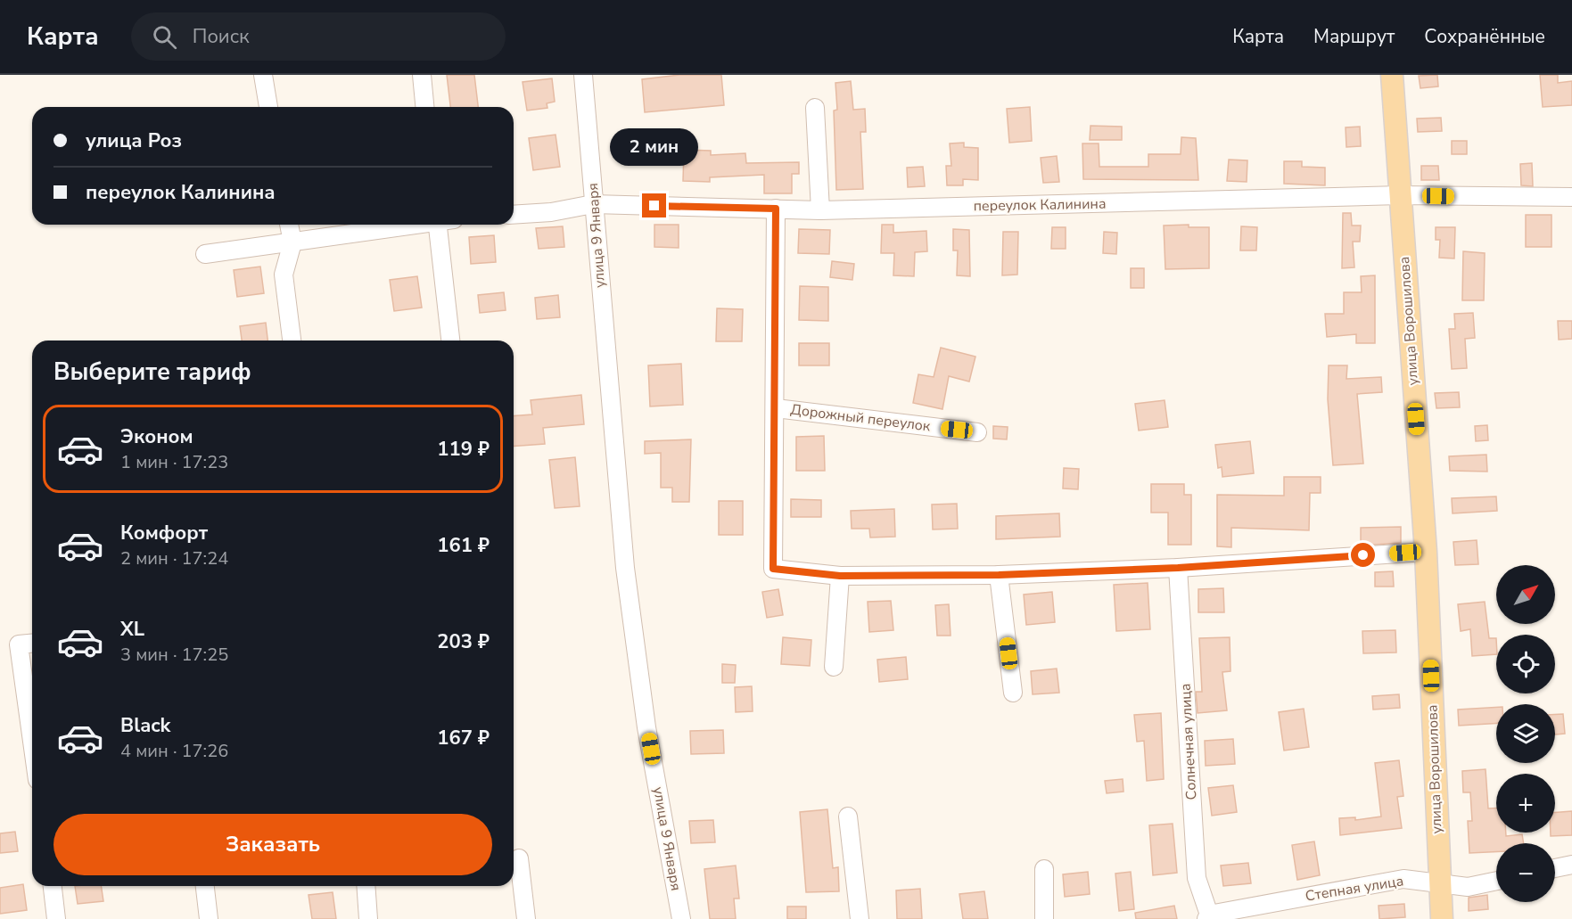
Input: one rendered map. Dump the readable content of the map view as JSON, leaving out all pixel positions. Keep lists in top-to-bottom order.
{
  "streets": {
    "main road": ["улица Ворошилова"],
    "street": [
      "переулок Калинина",
      "улица 9 Января",
      "Дорожный переулок",
      "Солнечная улица",
      "Степная улица"
    ]
  },
  "crossings": [
    ["переулок Калинина", "улица 9 Января"],
    ["переулок Калинина", "улица Ворошилова"],
    ["улица Ворошилова", "Степная улица"],
    ["Солнечная улица", "Степная улица"]
  ],
  "north": "top right",
  "page": {
    "header": "Карта",
    "search": "Поиск",
    "nav": ["Карта", "Маршрут", "Сохранённые"],
    "banner": ["улица Роз", "переулок Калинина"],
    "bubble": "2 мин",
    "heading": "Выберите тариф",
    "list": [
      {
        "name": "Эконом",
        "note": "1 мин · 17:23",
        "value": "119 ₽"
      },
      {
        "name": "Комфорт",
        "note": "2 мин · 17:24",
        "value": "161 ₽"
      },
      {
        "name": "XL",
        "note": "3 мин · 17:25",
        "value": "203 ₽"
      },
      {
        "name": "Black",
        "note": "4 мин · 17:26",
        "value": "167 ₽"
      }
    ],
    "map_buttons": ["+", "−"],
    "buttons": "Заказать"
  }
}
